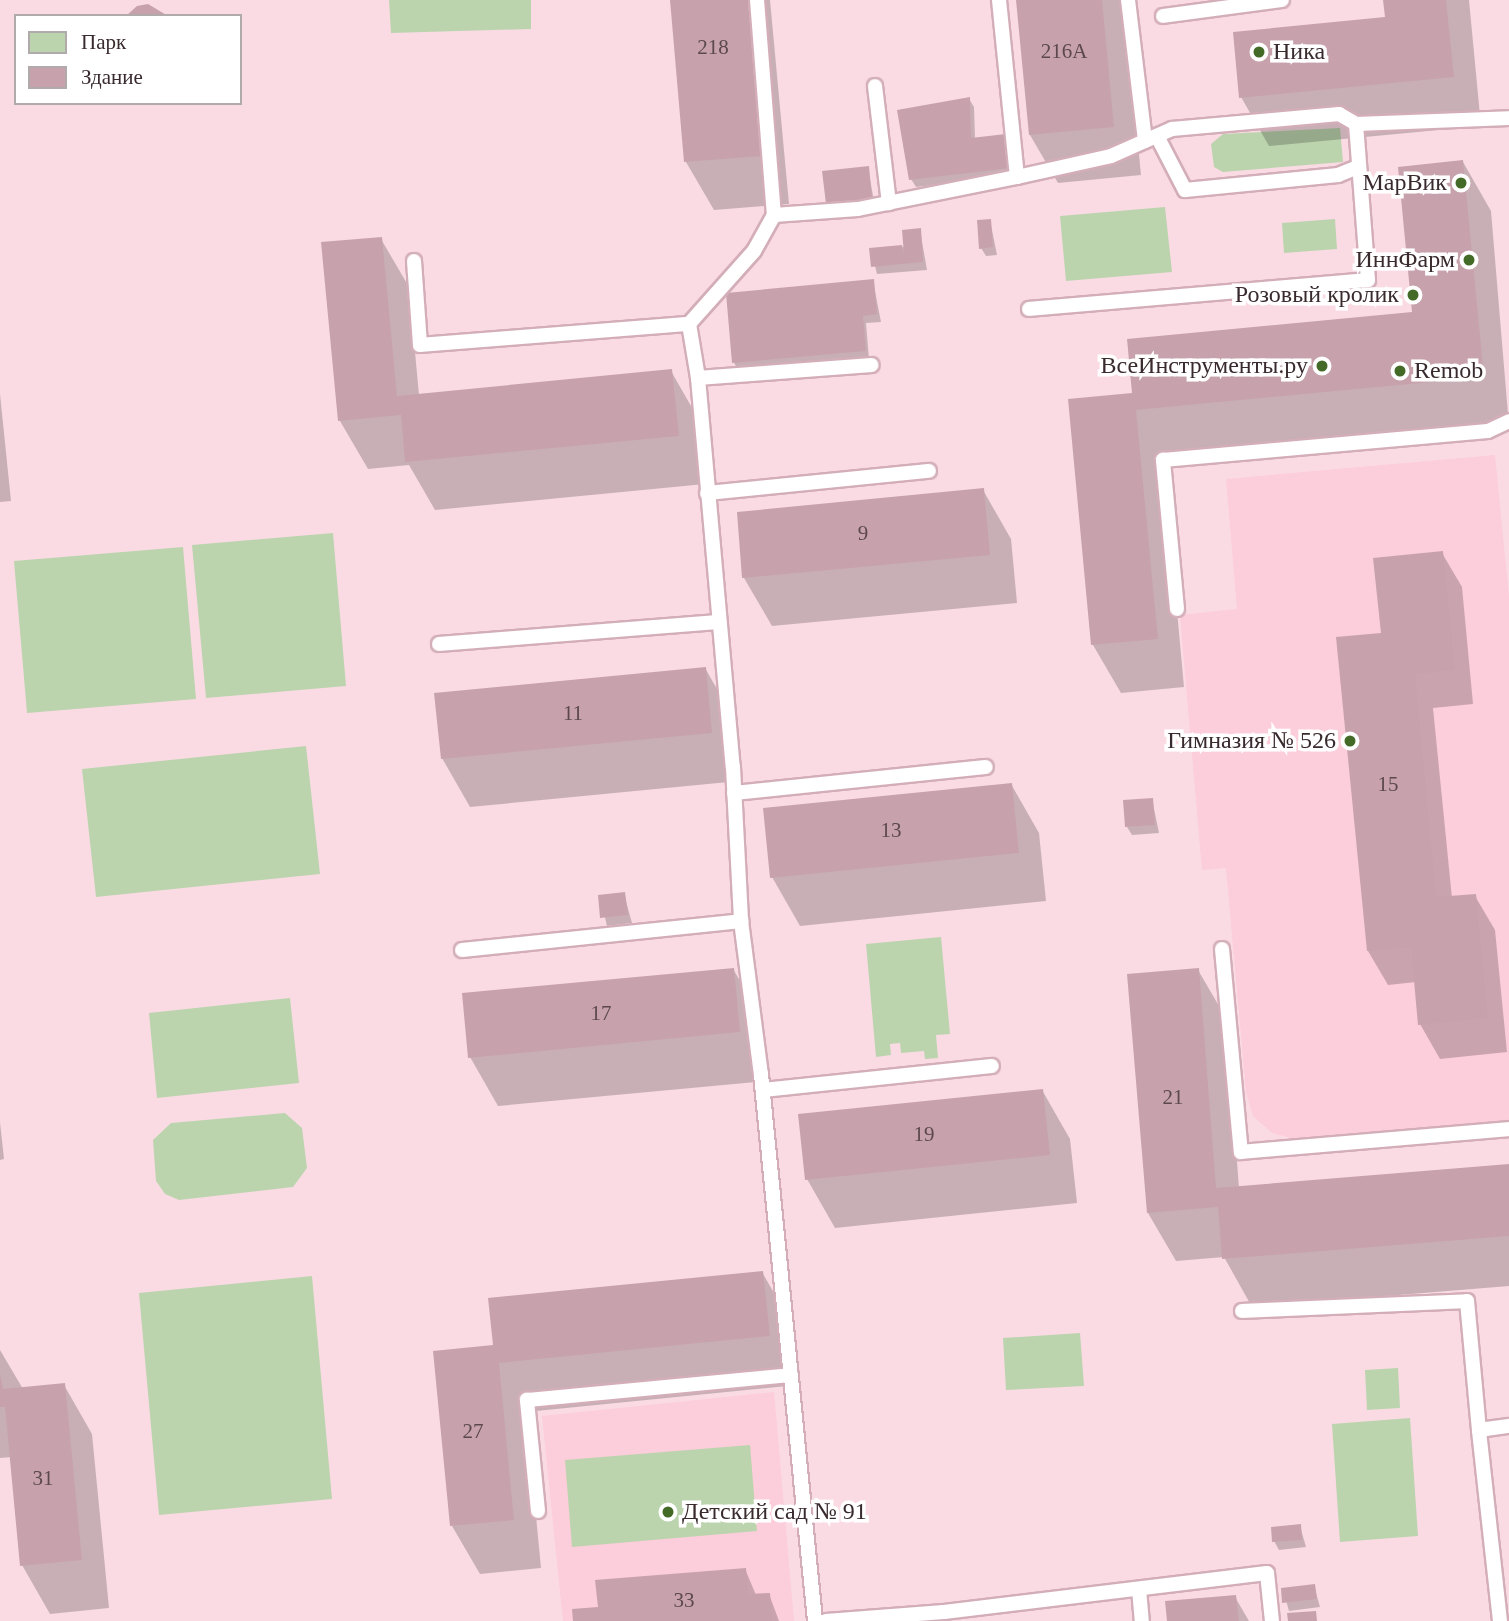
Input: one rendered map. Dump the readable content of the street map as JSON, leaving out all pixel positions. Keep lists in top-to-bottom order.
{
  "places": [
    "Ника",
    "МарВик",
    "ИннФарм",
    "Розовый кролик",
    "ВсеИнструменты.ру",
    "Remob",
    "Гимназия № 526",
    "Детский сад № 91"
  ],
  "house_numbers": [
    "218",
    "216А",
    "9",
    "11",
    "15",
    "13",
    "17",
    "21",
    "19",
    "27",
    "31",
    "33"
  ],
  "legend": ["Парк", "Здание"]
}
